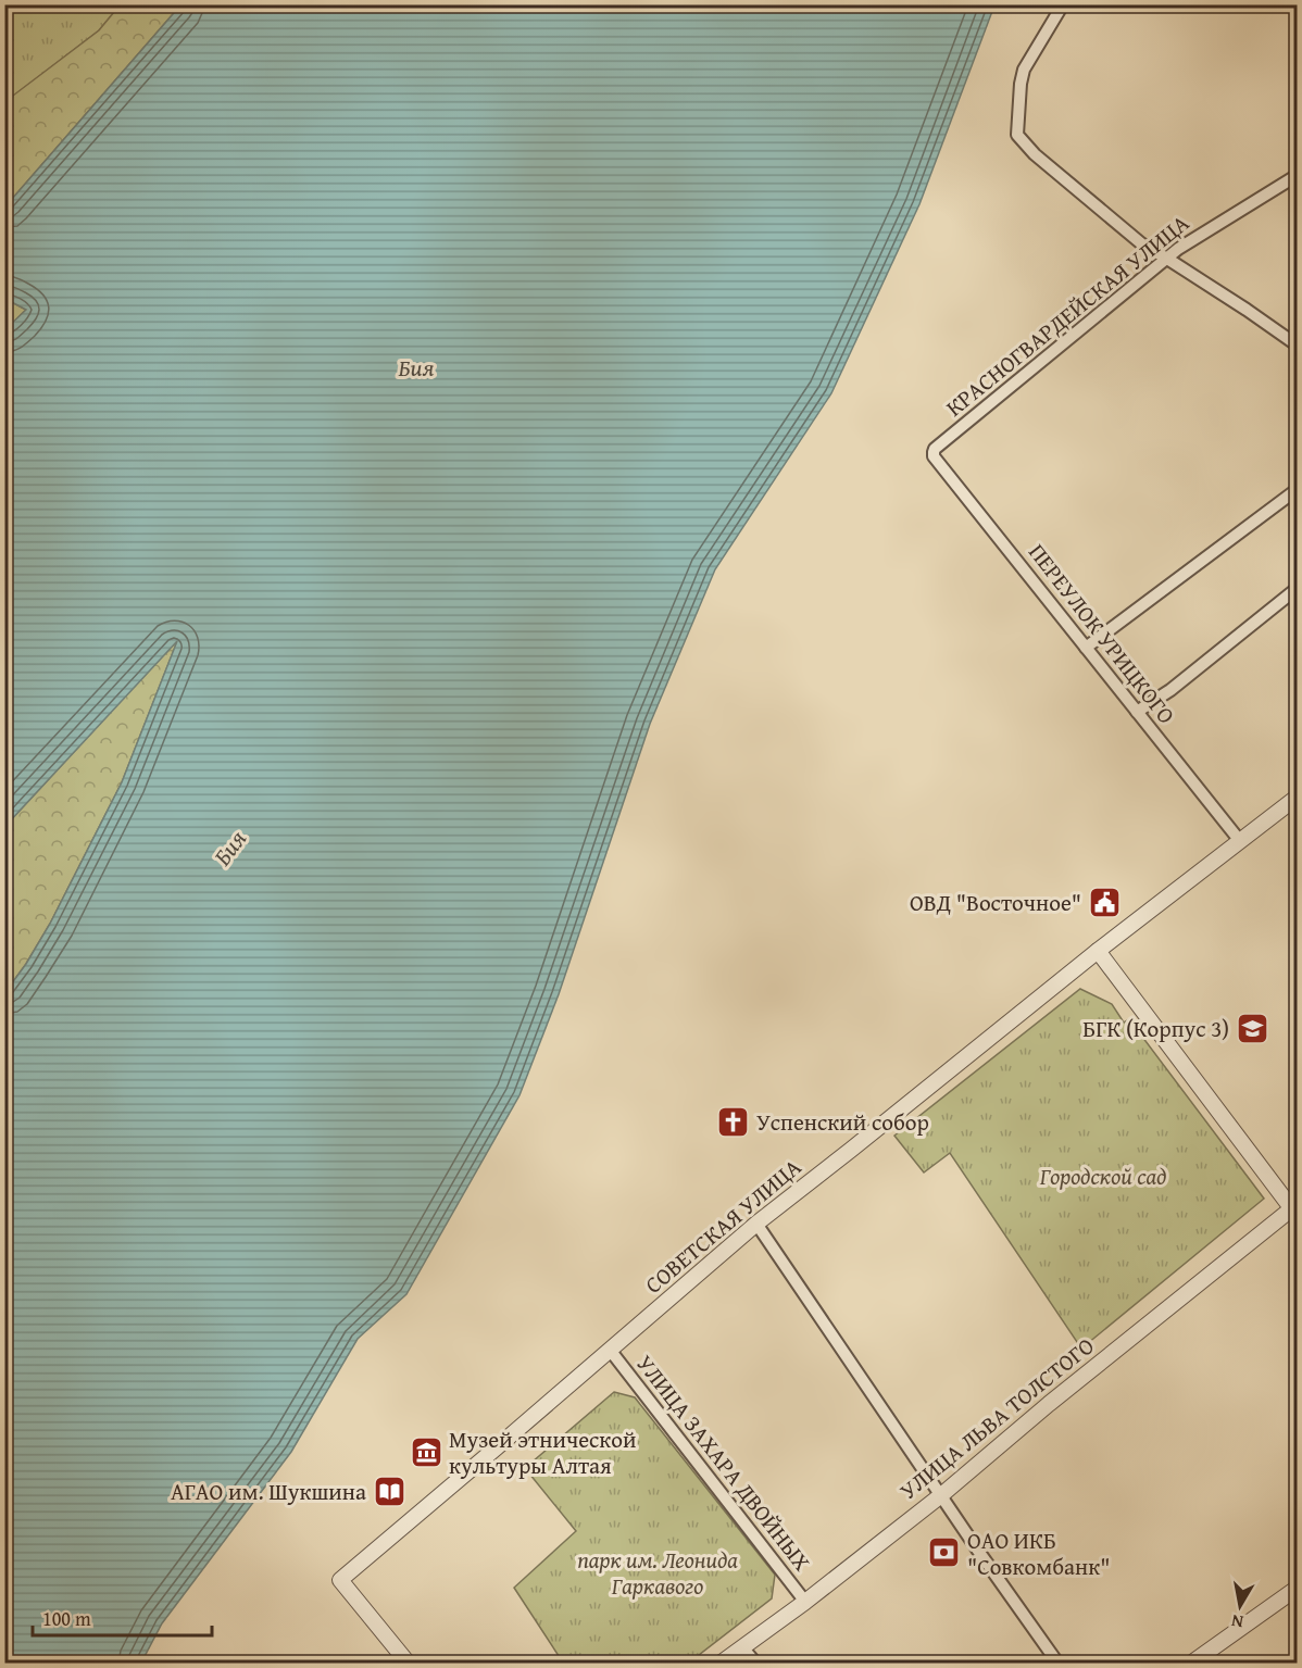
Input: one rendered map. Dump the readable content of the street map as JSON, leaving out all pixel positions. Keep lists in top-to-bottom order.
{
  "streets": {
    "street": [
      "КРАСНОГВАРДЕЙСКАЯ УЛИЦА",
      "ПЕРЕУЛОК УРИЦКОГО",
      "СОВЕТСКАЯ УЛИЦА",
      "УЛИЦА ЛЬВА ТОЛСТОГО",
      "УЛИЦА ЗАХАРА ДВОЙНЫХ"
    ]
  },
  "crossings": [
    ["КРАСНОГВАРДЕЙСКАЯ УЛИЦА", "ПЕРЕУЛОК УРИЦКОГО"],
    ["ПЕРЕУЛОК УРИЦКОГО", "СОВЕТСКАЯ УЛИЦА"],
    ["СОВЕТСКАЯ УЛИЦА", "УЛИЦА ЗАХАРА ДВОЙНЫХ"],
    ["УЛИЦА ЛЬВА ТОЛСТОГО", "УЛИЦА ЗАХАРА ДВОЙНЫХ"]
  ],
  "water": ["Бия"],
  "parks": ["Городской сад", "парк им. Леонида Гаркавого"],
  "places": {
    "public building": ["ОВД \"Восточное\""],
    "school or university": ["БГК (Корпус 3)"],
    "church": ["Успенский собор"],
    "museum": ["Музей этнической культуры Алтая"],
    "library": ["АГАО им. Шукшина"],
    "bank": ["ОАО ИКБ \"Совкомбанк\""]
  },
  "scale_bar": "100 m",
  "north": "bottom"
}
